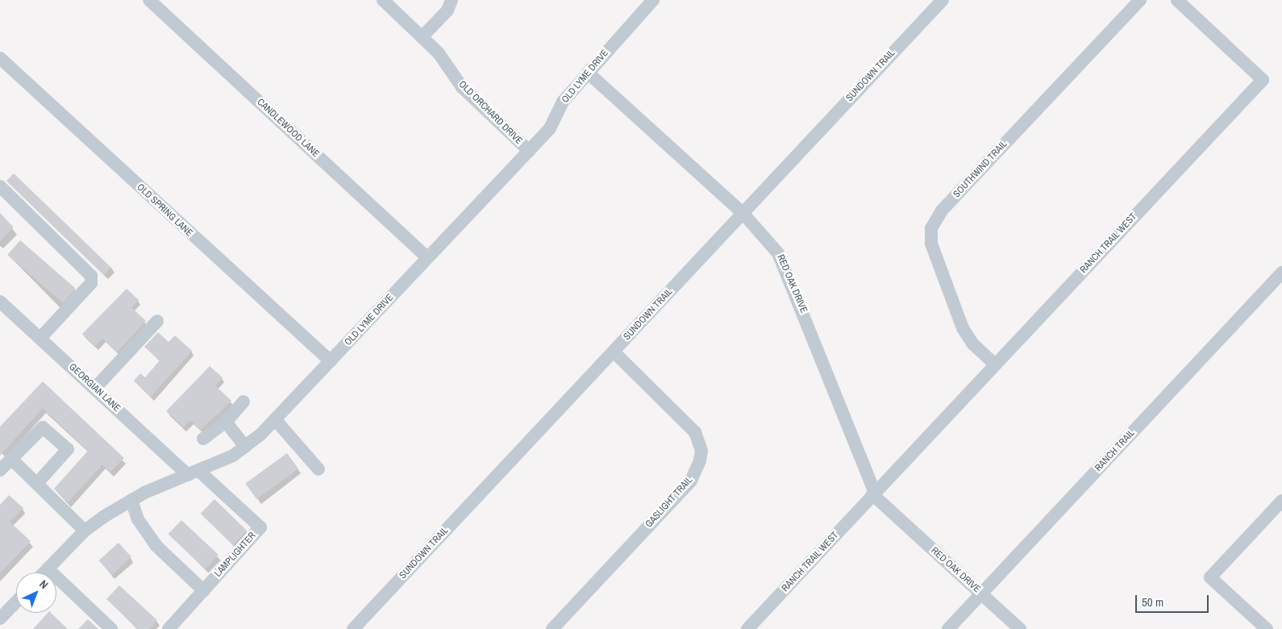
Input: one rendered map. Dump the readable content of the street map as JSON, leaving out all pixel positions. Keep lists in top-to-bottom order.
{
  "streets": {
    "street": [
      "SUNDOWN TRAIL",
      "OLD LYME DRIVE",
      "OLD ORCHARD DRIVE",
      "CANDLEWOOD LANE",
      "SOUTHWIND TRAIL",
      "OLD SPRING LANE",
      "RANCH TRAIL WEST",
      "RED OAK DRIVE",
      "GEORGIAN LANE",
      "RANCH TRAIL",
      "GASLIGHT TRAIL",
      "LAMPLIGHTER"
    ]
  },
  "crossings": [
    ["SUNDOWN TRAIL", "RED OAK DRIVE"],
    ["SUNDOWN TRAIL", "GASLIGHT TRAIL"],
    ["OLD LYME DRIVE", "OLD ORCHARD DRIVE"],
    ["OLD LYME DRIVE", "CANDLEWOOD LANE"],
    ["OLD LYME DRIVE", "OLD SPRING LANE"],
    ["OLD LYME DRIVE", "RED OAK DRIVE"],
    ["OLD LYME DRIVE", "GEORGIAN LANE"],
    ["OLD LYME DRIVE", "LAMPLIGHTER"],
    ["SOUTHWIND TRAIL", "RANCH TRAIL WEST"],
    ["RANCH TRAIL WEST", "RED OAK DRIVE"],
    ["RED OAK DRIVE", "RANCH TRAIL"],
    ["GEORGIAN LANE", "LAMPLIGHTER"]
  ],
  "scale_bar": "50 m",
  "north": "top right"
}
